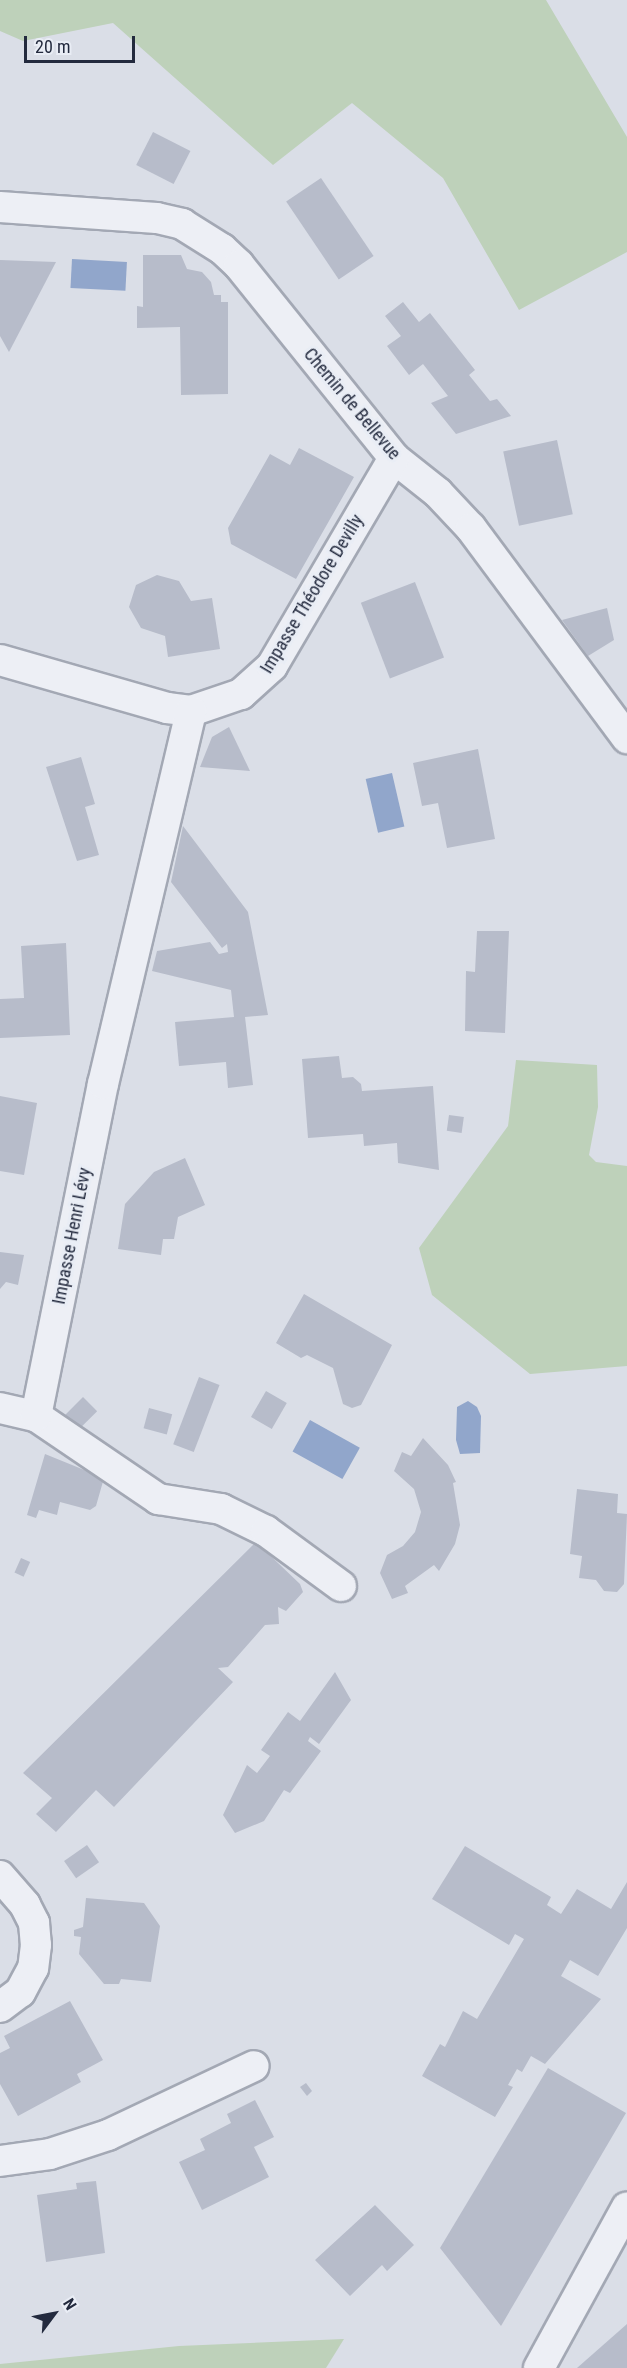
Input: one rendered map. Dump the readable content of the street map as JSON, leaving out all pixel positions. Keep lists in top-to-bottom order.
{
  "streets": {
    "street": ["Chemin de Bellevue", "Impasse Théodore Devilly", "Impasse Henri Lévy"]
  },
  "crossings": [
    ["Chemin de Bellevue", "Impasse Théodore Devilly"],
    ["Impasse Théodore Devilly", "Impasse Henri Lévy"]
  ],
  "scale_bar": "20 m",
  "north": "top right"
}
